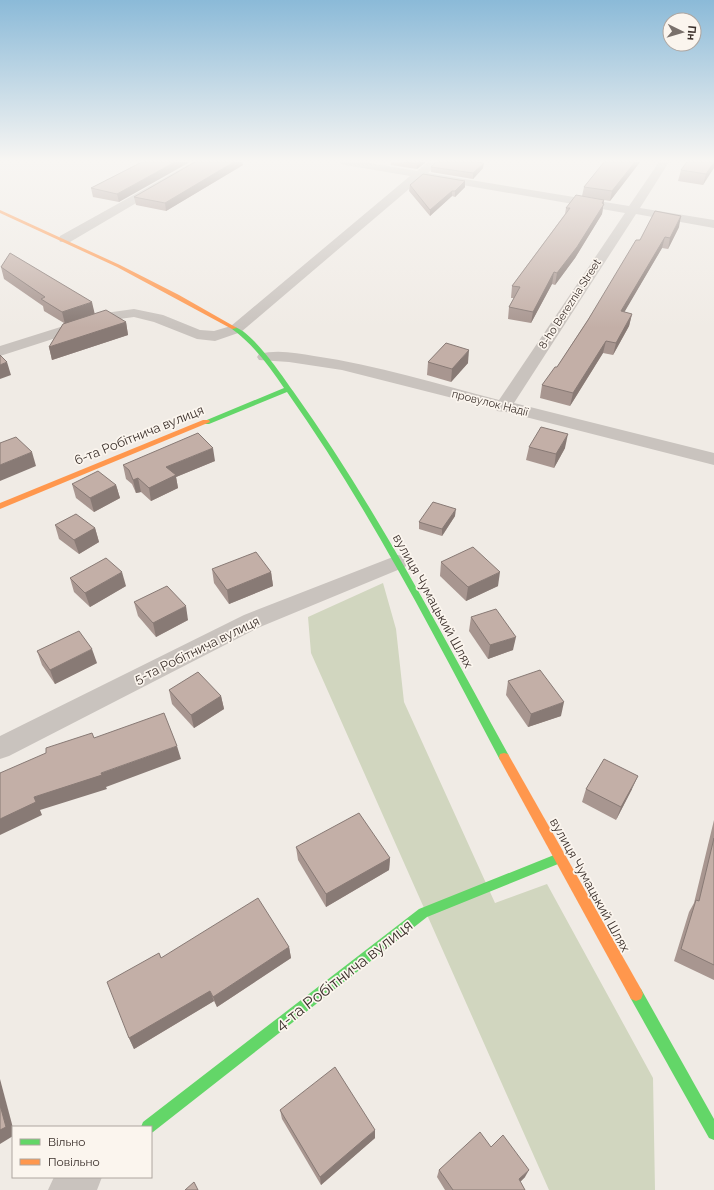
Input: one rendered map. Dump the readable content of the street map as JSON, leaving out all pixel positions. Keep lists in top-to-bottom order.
{
  "streets": {
    "street": [
      "8-ho Bereznia Street",
      "провулок Надії",
      "6-та Робітнича вулиця",
      "вулиця Чумацький Шлях",
      "5-та Робітнича вулиця",
      "4-та Робітнича вулиця"
    ]
  },
  "crossings": [
    ["8-ho Bereznia Street", "провулок Надії"],
    ["провулок Надії", "вулиця Чумацький Шлях"],
    ["6-та Робітнича вулиця", "вулиця Чумацький Шлях"],
    ["вулиця Чумацький Шлях", "5-та Робітнича вулиця"],
    ["вулиця Чумацький Шлях", "4-та Робітнича вулиця"]
  ],
  "legend": ["Вільно", "Повільно"],
  "north": "right"
}
